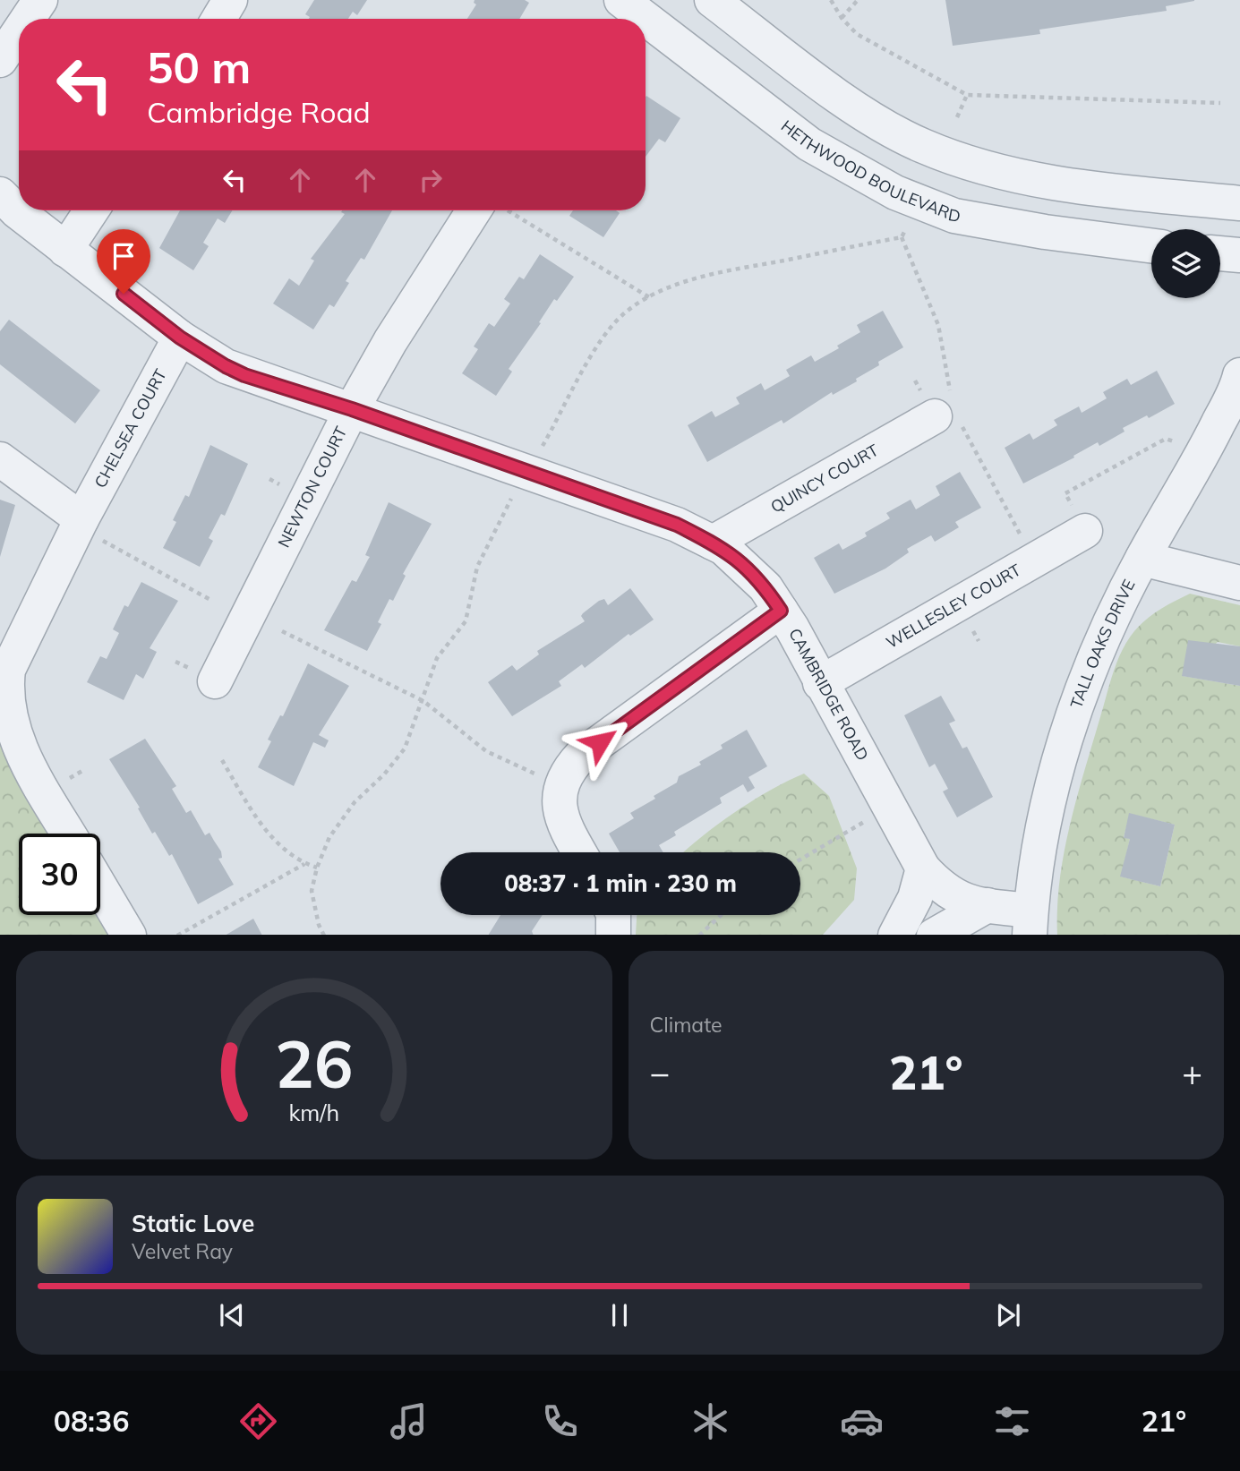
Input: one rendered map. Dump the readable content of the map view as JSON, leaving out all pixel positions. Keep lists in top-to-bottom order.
{
  "streets": {
    "street": [
      "HETHWOOD BOULEVARD",
      "CHELSEA COURT",
      "QUINCY COURT",
      "NEWTON COURT",
      "WELLESLEY COURT",
      "TALL OAKS DRIVE",
      "CAMBRIDGE ROAD"
    ]
  },
  "crossings": [
    ["CHELSEA COURT", "CAMBRIDGE ROAD"],
    ["QUINCY COURT", "CAMBRIDGE ROAD"],
    ["NEWTON COURT", "CAMBRIDGE ROAD"],
    ["WELLESLEY COURT", "CAMBRIDGE ROAD"],
    ["TALL OAKS DRIVE", "CAMBRIDGE ROAD"]
  ],
  "page": {
    "turn": ["50 m", "Cambridge Road"],
    "limit": "30",
    "trip": "08:37 · 1 min · 230 m",
    "tile": "Climate",
    "heat": ["−", "21°", "+"],
    "song": ["Static Love", "Velvet Ray"],
    "tabs": ["08:36", "21°"],
    "gauge": ["26", "km/h"]
  }
}
